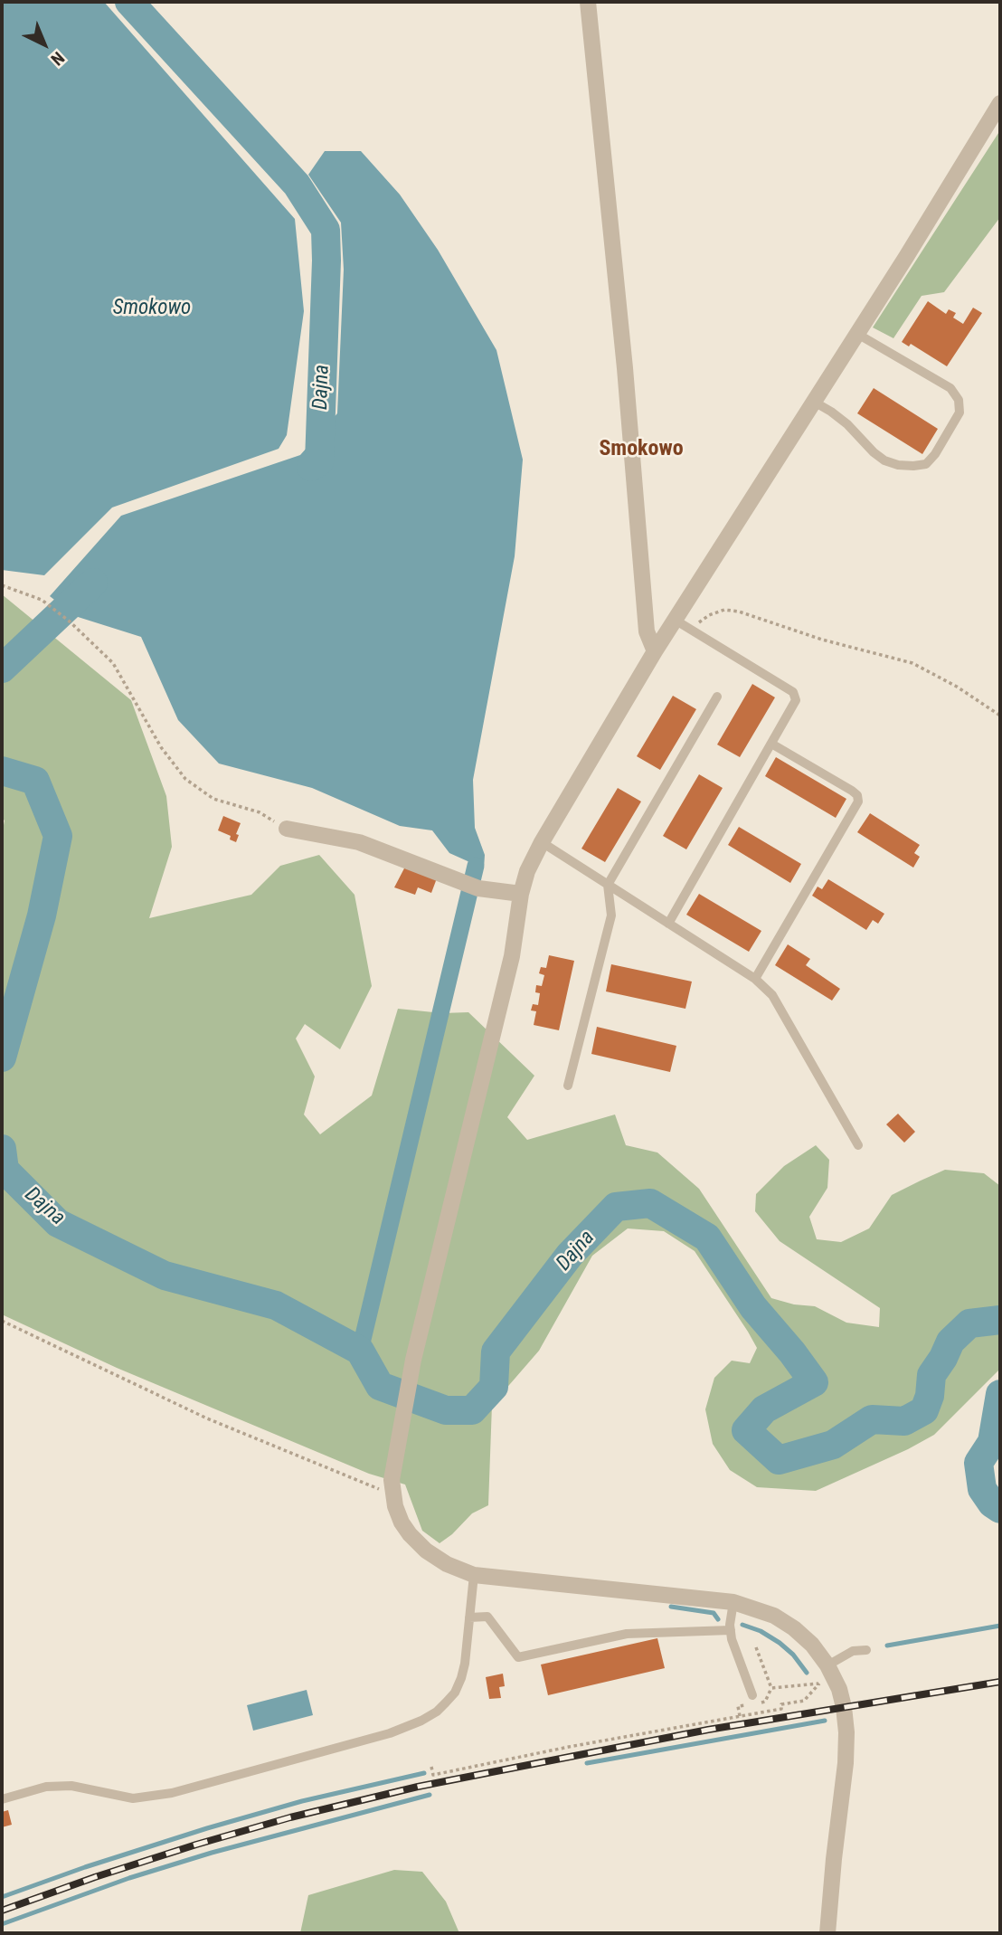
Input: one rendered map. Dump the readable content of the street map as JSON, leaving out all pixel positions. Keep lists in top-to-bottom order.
{
  "districts": ["Smokowo"],
  "water": ["Smokowo", "Dajna"],
  "north": "bottom right"
}
